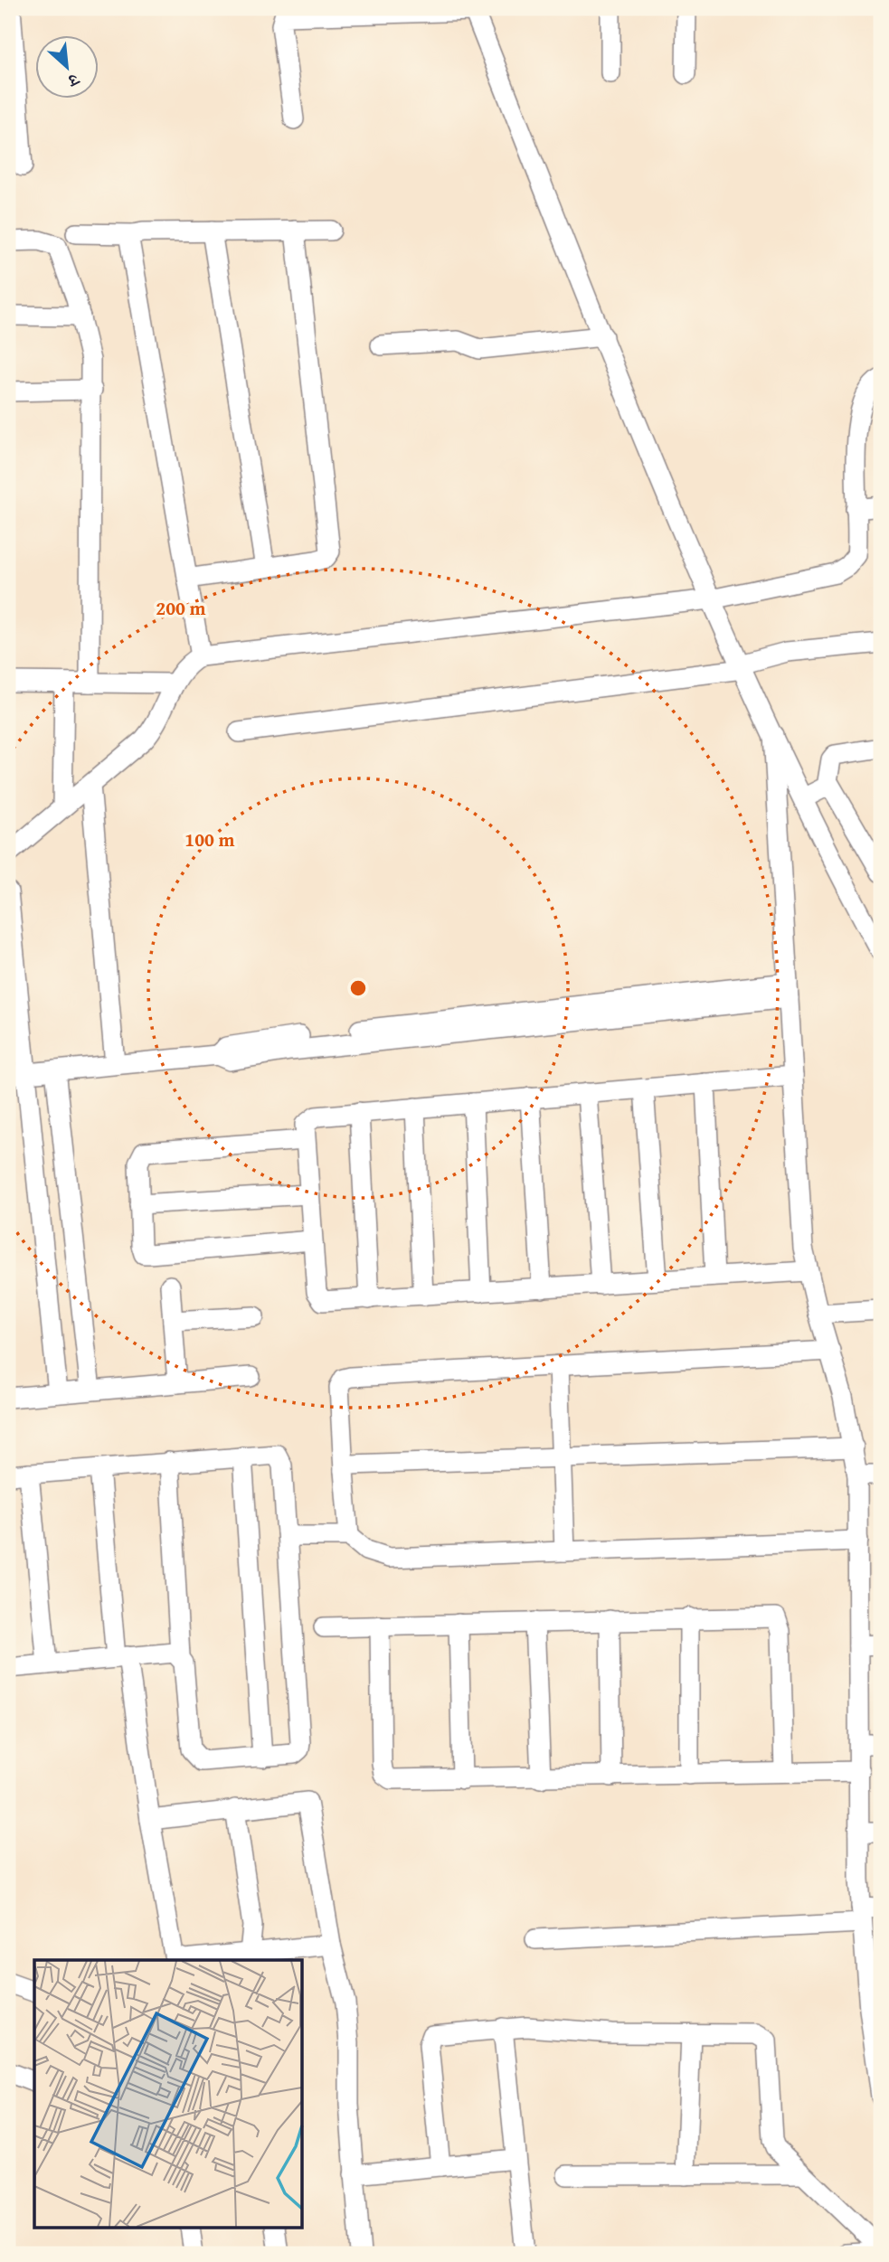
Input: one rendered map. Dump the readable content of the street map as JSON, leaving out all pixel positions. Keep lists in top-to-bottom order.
{
  "north": "bottom right",
  "rings": ["200 m", "100 m"]
}
